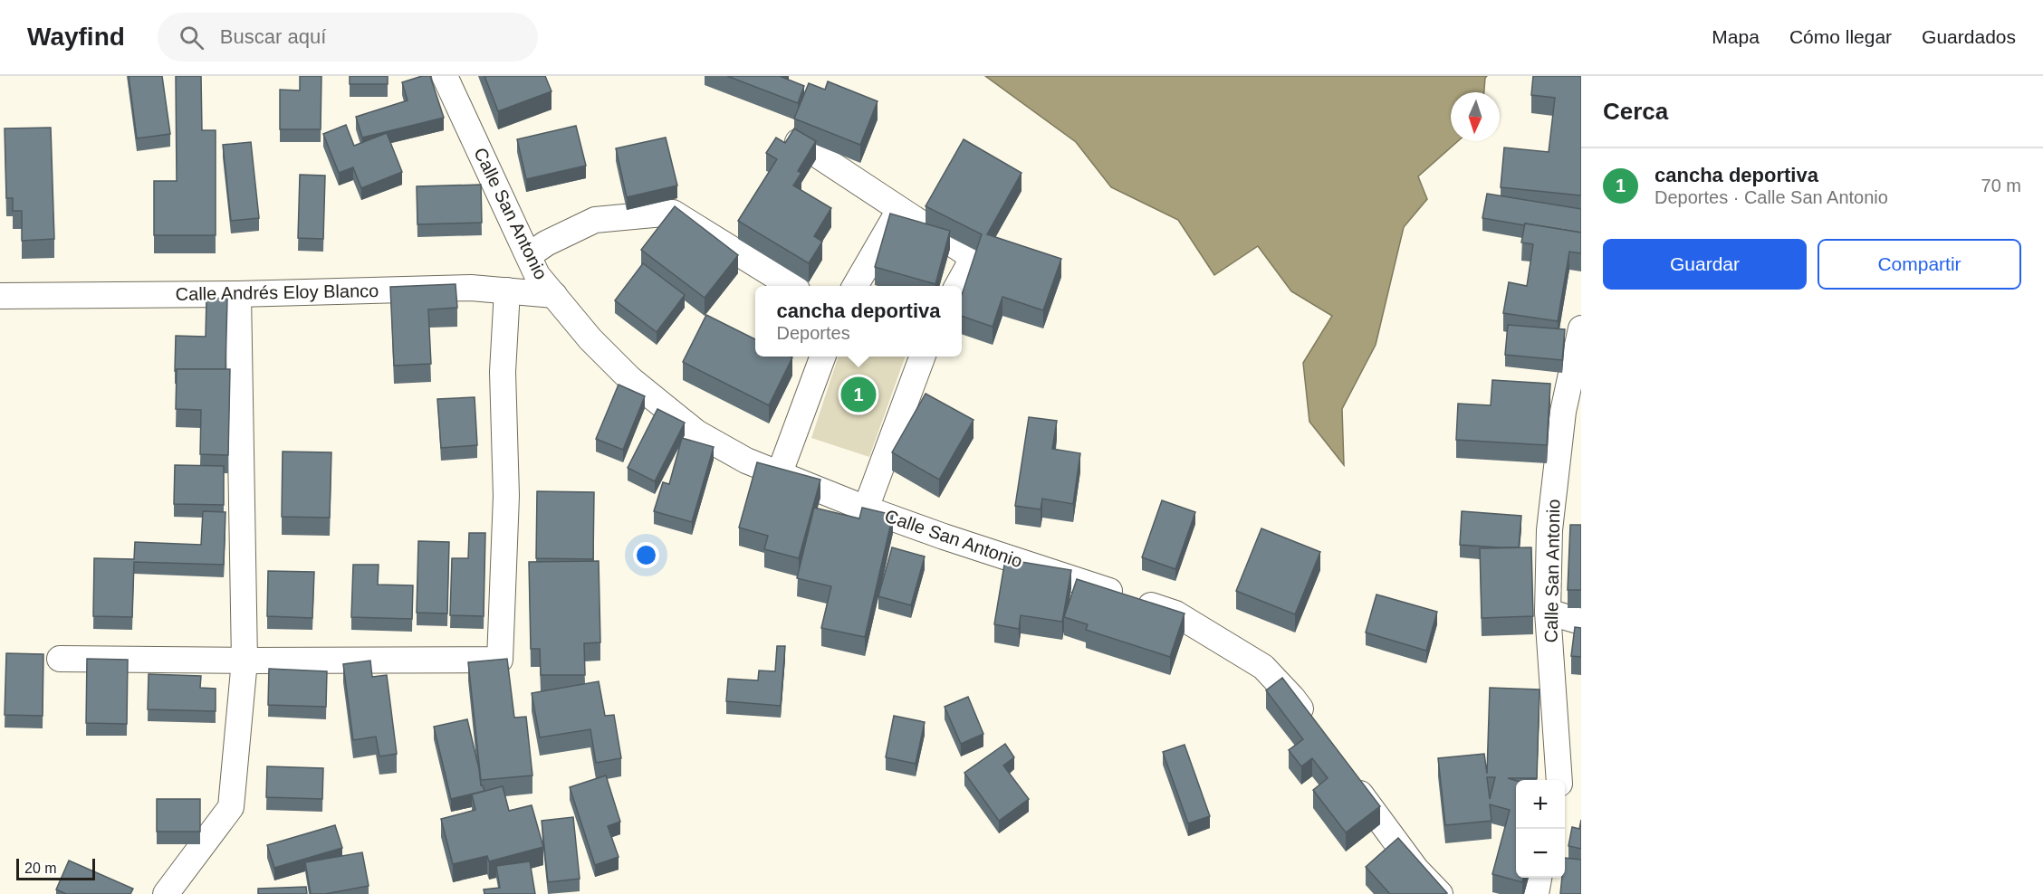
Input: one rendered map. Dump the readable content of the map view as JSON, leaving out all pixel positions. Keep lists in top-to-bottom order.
{
  "streets": {
    "street": ["Calle San Antonio", "Calle Andrés Eloy Blanco"]
  },
  "crossings": [
    ["Calle San Antonio", "Calle Andrés Eloy Blanco"]
  ],
  "scale_bar": "20 m",
  "north": "bottom",
  "page": {
    "header": "Wayfind",
    "search": "Buscar aquí",
    "nav": ["Mapa", "Cómo llegar", "Guardados"],
    "heading": "Cerca",
    "list": [
      {
        "mark": "1",
        "name": "cancha deportiva",
        "note": "Deportes · Calle San Antonio",
        "value": "70 m"
      }
    ],
    "buttons": ["Guardar", "Compartir"],
    "popup": ["cancha deportiva", "Deportes"],
    "pins": "1",
    "map_buttons": ["+", "−"],
    "scale": "20 m"
  }
}
